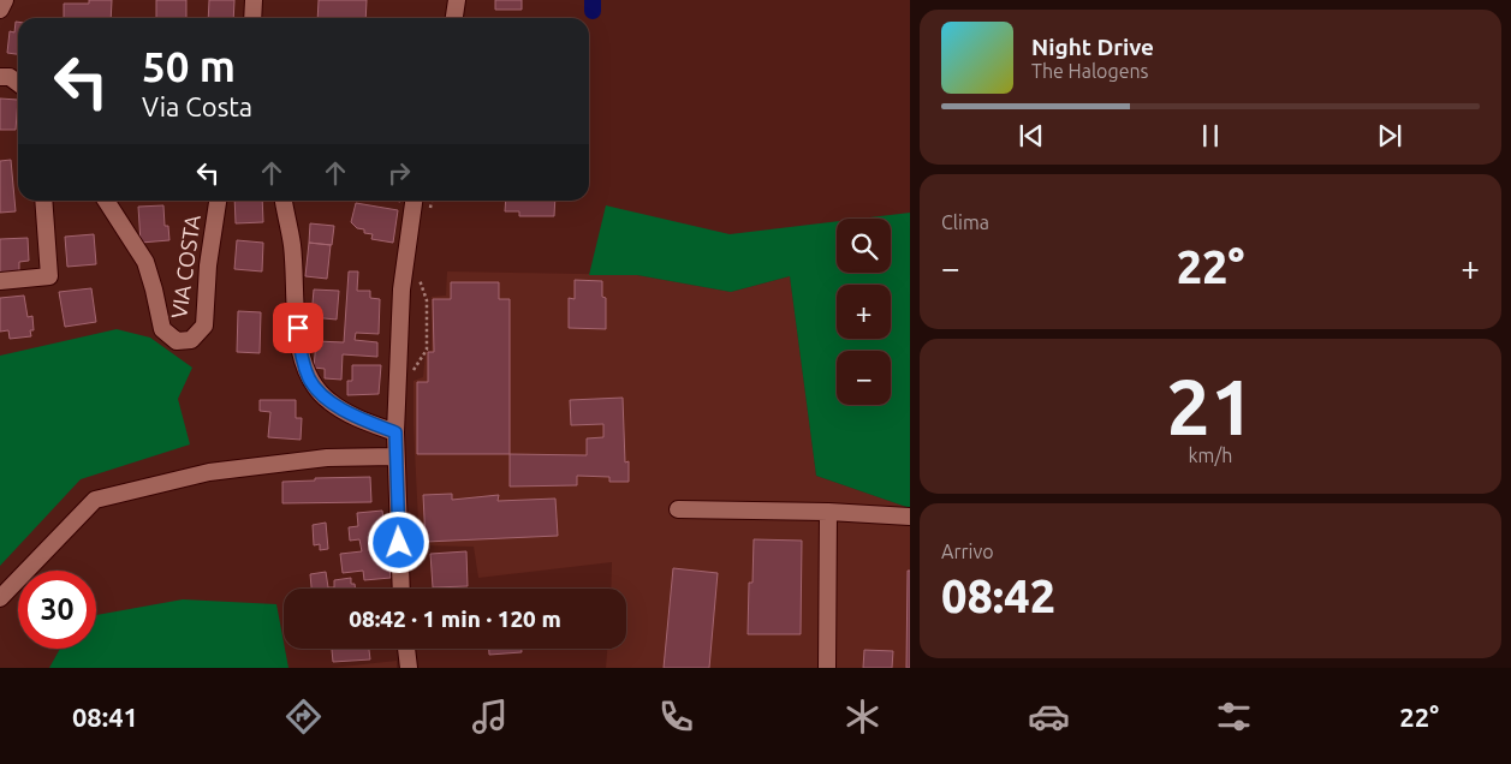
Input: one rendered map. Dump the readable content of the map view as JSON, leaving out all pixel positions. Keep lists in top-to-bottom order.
{
  "streets": {
    "street": ["VIA COSTA"]
  },
  "page": {
    "turn": ["50 m", "Via Costa"],
    "song": ["Night Drive", "The Halogens"],
    "tile": [
      "Clima",
      ["21", "km/h"],
      ["Arrivo", "08:42"]
    ],
    "map_buttons": ["+", "−"],
    "heat": ["−", "22°", "+"],
    "limit": "30",
    "trip": "08:42 · 1 min · 120 m",
    "tabs": ["08:41", "22°"]
  }
}
